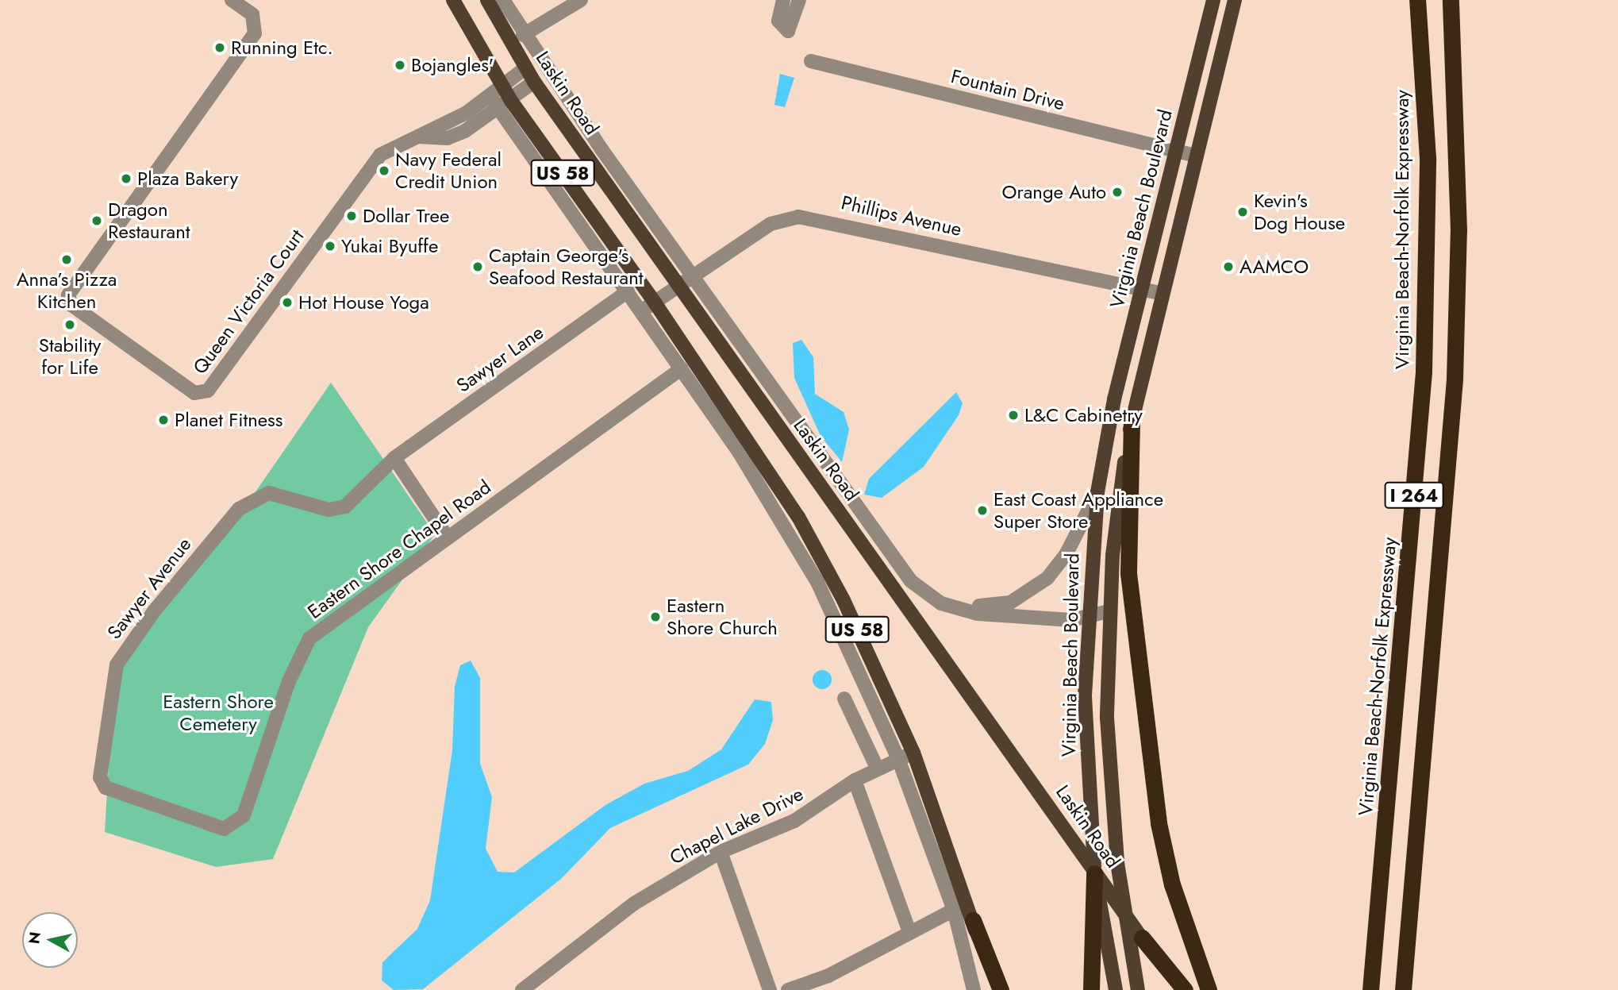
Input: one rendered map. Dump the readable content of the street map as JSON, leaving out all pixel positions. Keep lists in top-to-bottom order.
{
  "streets": {
    "highway": ["Virginia Beach-Norfolk Expressway", "I 264"],
    "main road": ["Laskin Road", "US 58", "Virginia Beach Boulevard"],
    "street": [
      "Fountain Drive",
      "Phillips Avenue",
      "Queen Victoria Court",
      "Sawyer Lane",
      "Eastern Shore Chapel Road",
      "Sawyer Avenue",
      "Chapel Lake Drive"
    ]
  },
  "crossings": [
    ["Fountain Drive", "Virginia Beach Boulevard"],
    ["Laskin Road", "US 58"],
    ["Laskin Road", "Phillips Avenue"],
    ["Laskin Road", "Queen Victoria Court"],
    ["US 58", "Phillips Avenue"],
    ["US 58", "Queen Victoria Court"],
    ["US 58", "Chapel Lake Drive"],
    ["Virginia Beach Boulevard", "Phillips Avenue"],
    ["Sawyer Lane", "Sawyer Avenue"],
    ["Eastern Shore Chapel Road", "Sawyer Avenue"]
  ],
  "parks": ["Eastern Shore Cemetery"],
  "places": [
    "Running Etc.",
    "Bojangles'",
    "Navy Federal Credit Union",
    "Plaza Bakery",
    "Orange Auto",
    "Kevin's Dog House",
    "Dollar Tree",
    "Dragon Restaurant",
    "Yukai Byuffe",
    "Anna’s Pizza Kitchen",
    "Captain George's Seafood Restaurant",
    "AAMCO",
    "Hot House Yoga",
    "Stability for Life",
    "L&C Cabinetry",
    "Planet Fitness",
    "East Coast Appliance Super Store",
    "Eastern Shore Church"
  ],
  "north": "left"
}
